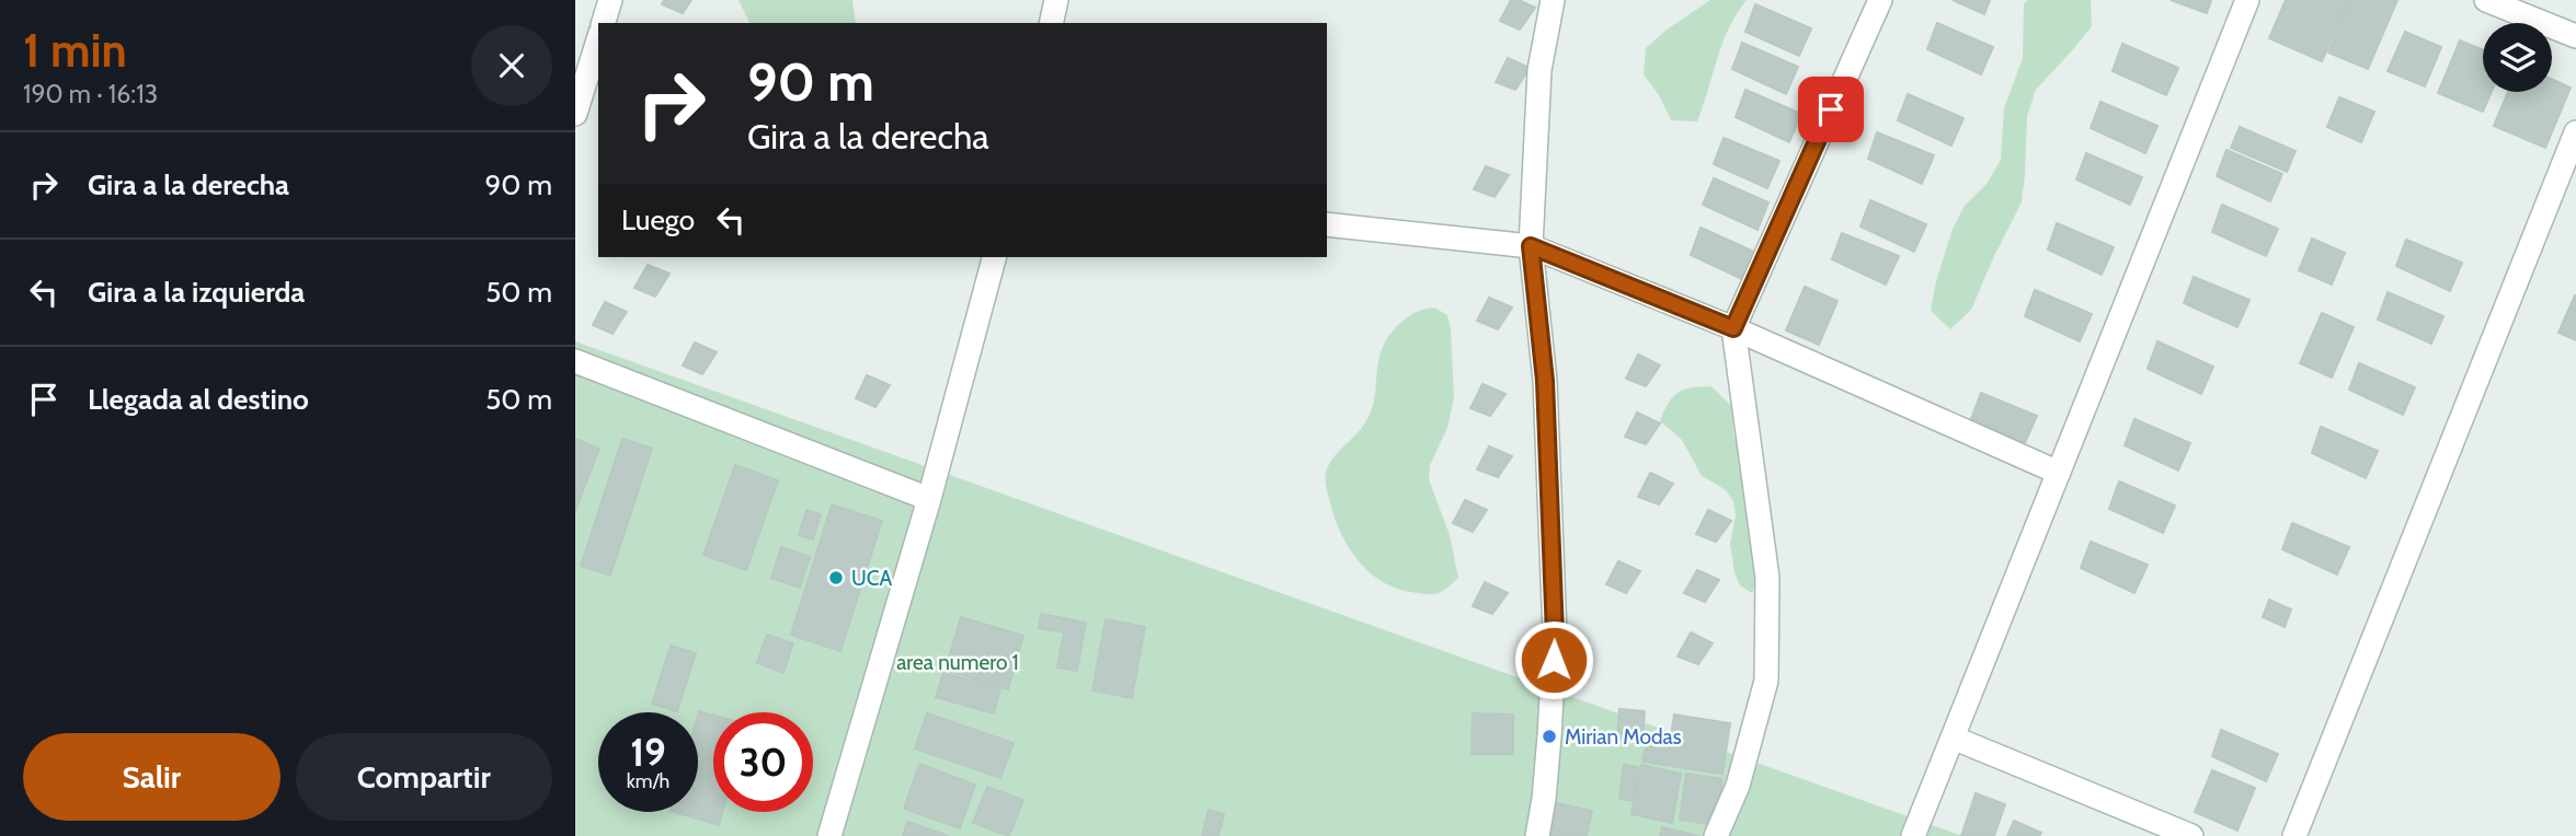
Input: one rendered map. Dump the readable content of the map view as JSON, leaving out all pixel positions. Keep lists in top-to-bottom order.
{
  "parks": ["area numero 1"],
  "places": ["UCA", "Mirian Modas"],
  "page": {
    "heading": ["1 min", "190 m · 16:13"],
    "turn": ["90 m", "Gira a la derecha"],
    "list": [
      {
        "name": "Gira a la derecha",
        "value": "90 m"
      },
      {
        "name": "Gira a la izquierda",
        "value": "50 m"
      },
      {
        "name": "Llegada al destino",
        "value": "50 m"
      }
    ],
    "then": "Luego",
    "speed": "19 km/h",
    "limit": "30",
    "buttons": ["Salir", "Compartir"]
  }
}
